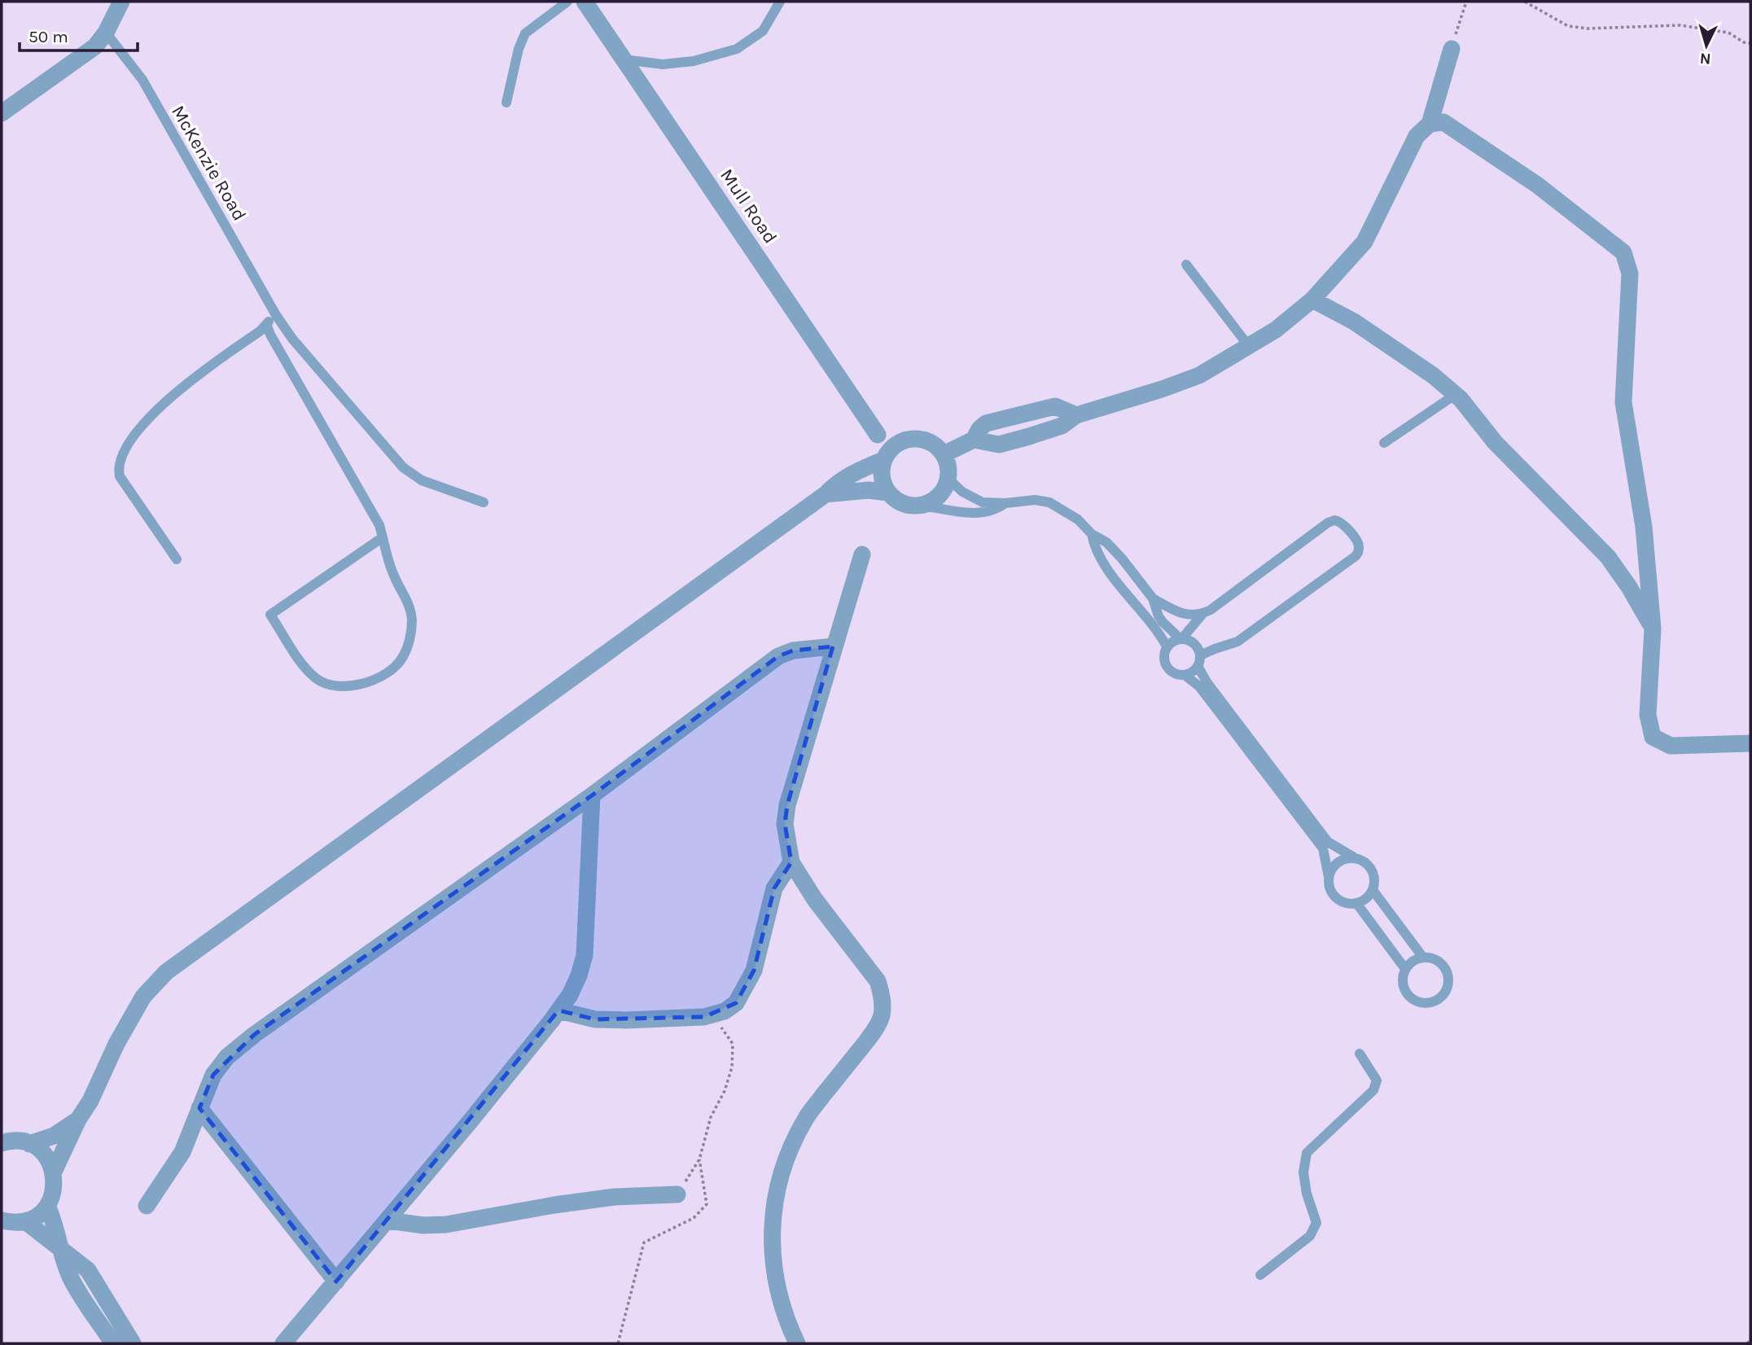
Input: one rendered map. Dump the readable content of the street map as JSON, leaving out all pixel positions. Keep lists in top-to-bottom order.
{
  "streets": {
    "street": ["Mull Road"],
    "lane": ["McKenzie Road"]
  },
  "scale_bar": "50 m",
  "north": "bottom"
}
